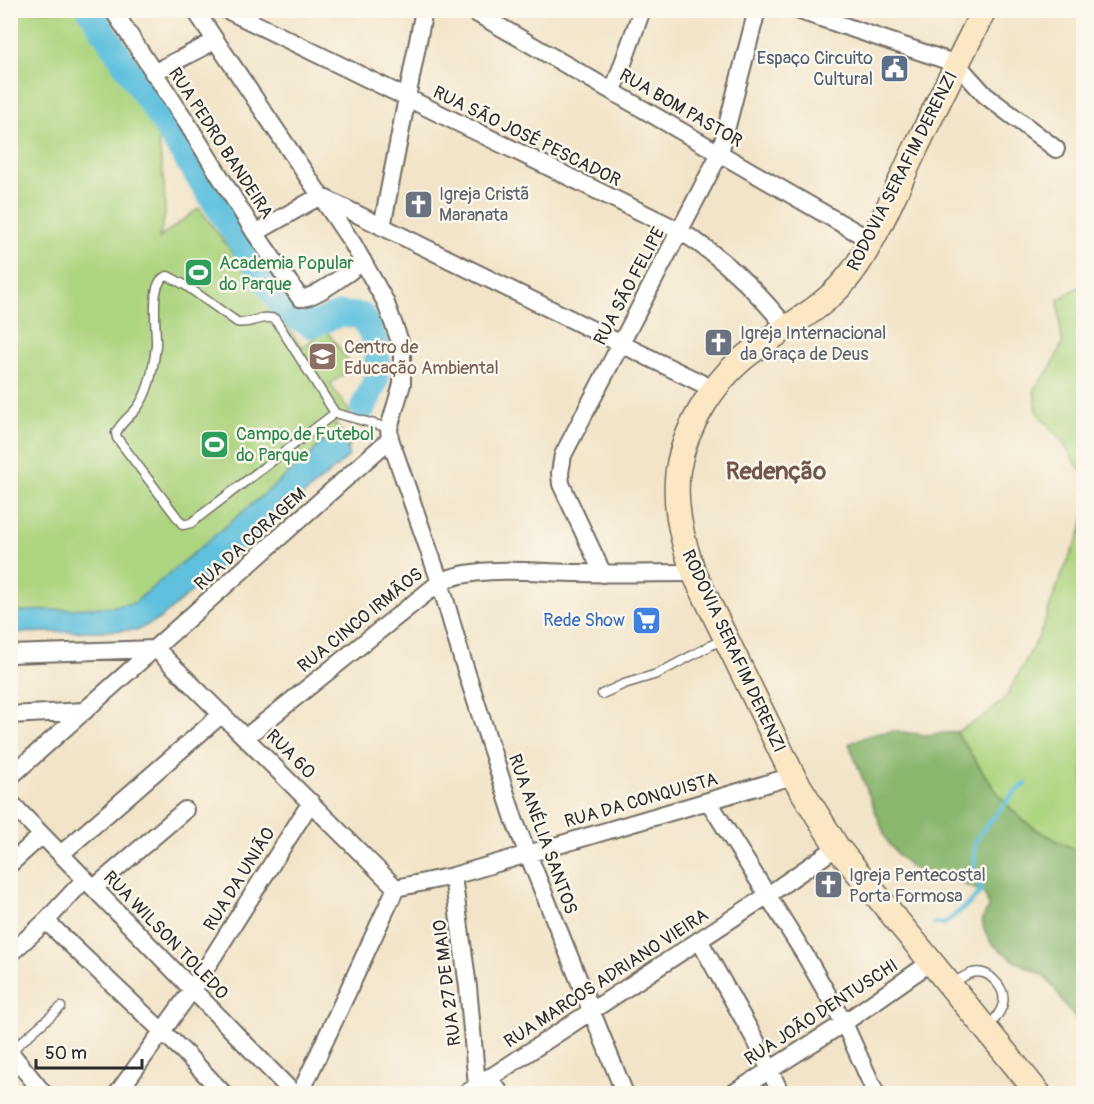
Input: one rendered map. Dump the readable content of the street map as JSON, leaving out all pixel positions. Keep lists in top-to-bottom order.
{
  "streets": {
    "main road": ["RODOVIA SERAFIM DERENZI"],
    "street": [
      "RUA BOM PASTOR",
      "RUA SÃO JOSÉ PESCADOR",
      "RUA PEDRO BANDEIRA",
      "RUA SÃO FELIPE",
      "RUA DA CORAGEM",
      "RUA CINCO IRMÃOS",
      "RUA 60",
      "RUA DA CONQUISTA",
      "RUA ANÉLIA SANTOS",
      "RUA DA UNIÃO",
      "RUA WILSON TOLEDO",
      "RUA MARCOS ADRIANO VIEIRA",
      "RUA 27 DE MAIO",
      "RUA JOÃO DENTUSCHI"
    ]
  },
  "crossings": [
    ["RUA BOM PASTOR", "RODOVIA SERAFIM DERENZI"],
    ["RUA BOM PASTOR", "RUA SÃO FELIPE"],
    ["RUA SÃO JOSÉ PESCADOR", "RODOVIA SERAFIM DERENZI"],
    ["RUA SÃO JOSÉ PESCADOR", "RUA SÃO FELIPE"],
    ["RODOVIA SERAFIM DERENZI", "RUA CINCO IRMÃOS"],
    ["RODOVIA SERAFIM DERENZI", "RUA DA CONQUISTA"],
    ["RODOVIA SERAFIM DERENZI", "RUA MARCOS ADRIANO VIEIRA"],
    ["RODOVIA SERAFIM DERENZI", "RUA JOÃO DENTUSCHI"],
    ["RUA SÃO FELIPE", "RUA CINCO IRMÃOS"],
    ["RUA DA CORAGEM", "RUA 60"],
    ["RUA DA CORAGEM", "RUA ANÉLIA SANTOS"],
    ["RUA CINCO IRMÃOS", "RUA 60"],
    ["RUA CINCO IRMÃOS", "RUA ANÉLIA SANTOS"],
    ["RUA 60", "RUA DA CONQUISTA"],
    ["RUA 60", "RUA DA UNIÃO"],
    ["RUA DA CONQUISTA", "RUA ANÉLIA SANTOS"],
    ["RUA DA CONQUISTA", "RUA 27 DE MAIO"],
    ["RUA ANÉLIA SANTOS", "RUA MARCOS ADRIANO VIEIRA"],
    ["RUA DA UNIÃO", "RUA WILSON TOLEDO"],
    ["RUA MARCOS ADRIANO VIEIRA", "RUA 27 DE MAIO"]
  ],
  "districts": ["Redenção"],
  "places": {
    "public building": ["Espaço Circuito Cultural"],
    "church": ["Igreja Cristã Maranata", "Igreja Internacional da Graça de Deus", "Igreja Pentecostal Porta Formosa"],
    "sports": ["Academia Popular do Parque", "Campo de Futebol do Parque"],
    "school or university": ["Centro de Educação Ambiental"],
    "supermarket": ["Rede Show"]
  },
  "scale_bar": "50 m"
}
